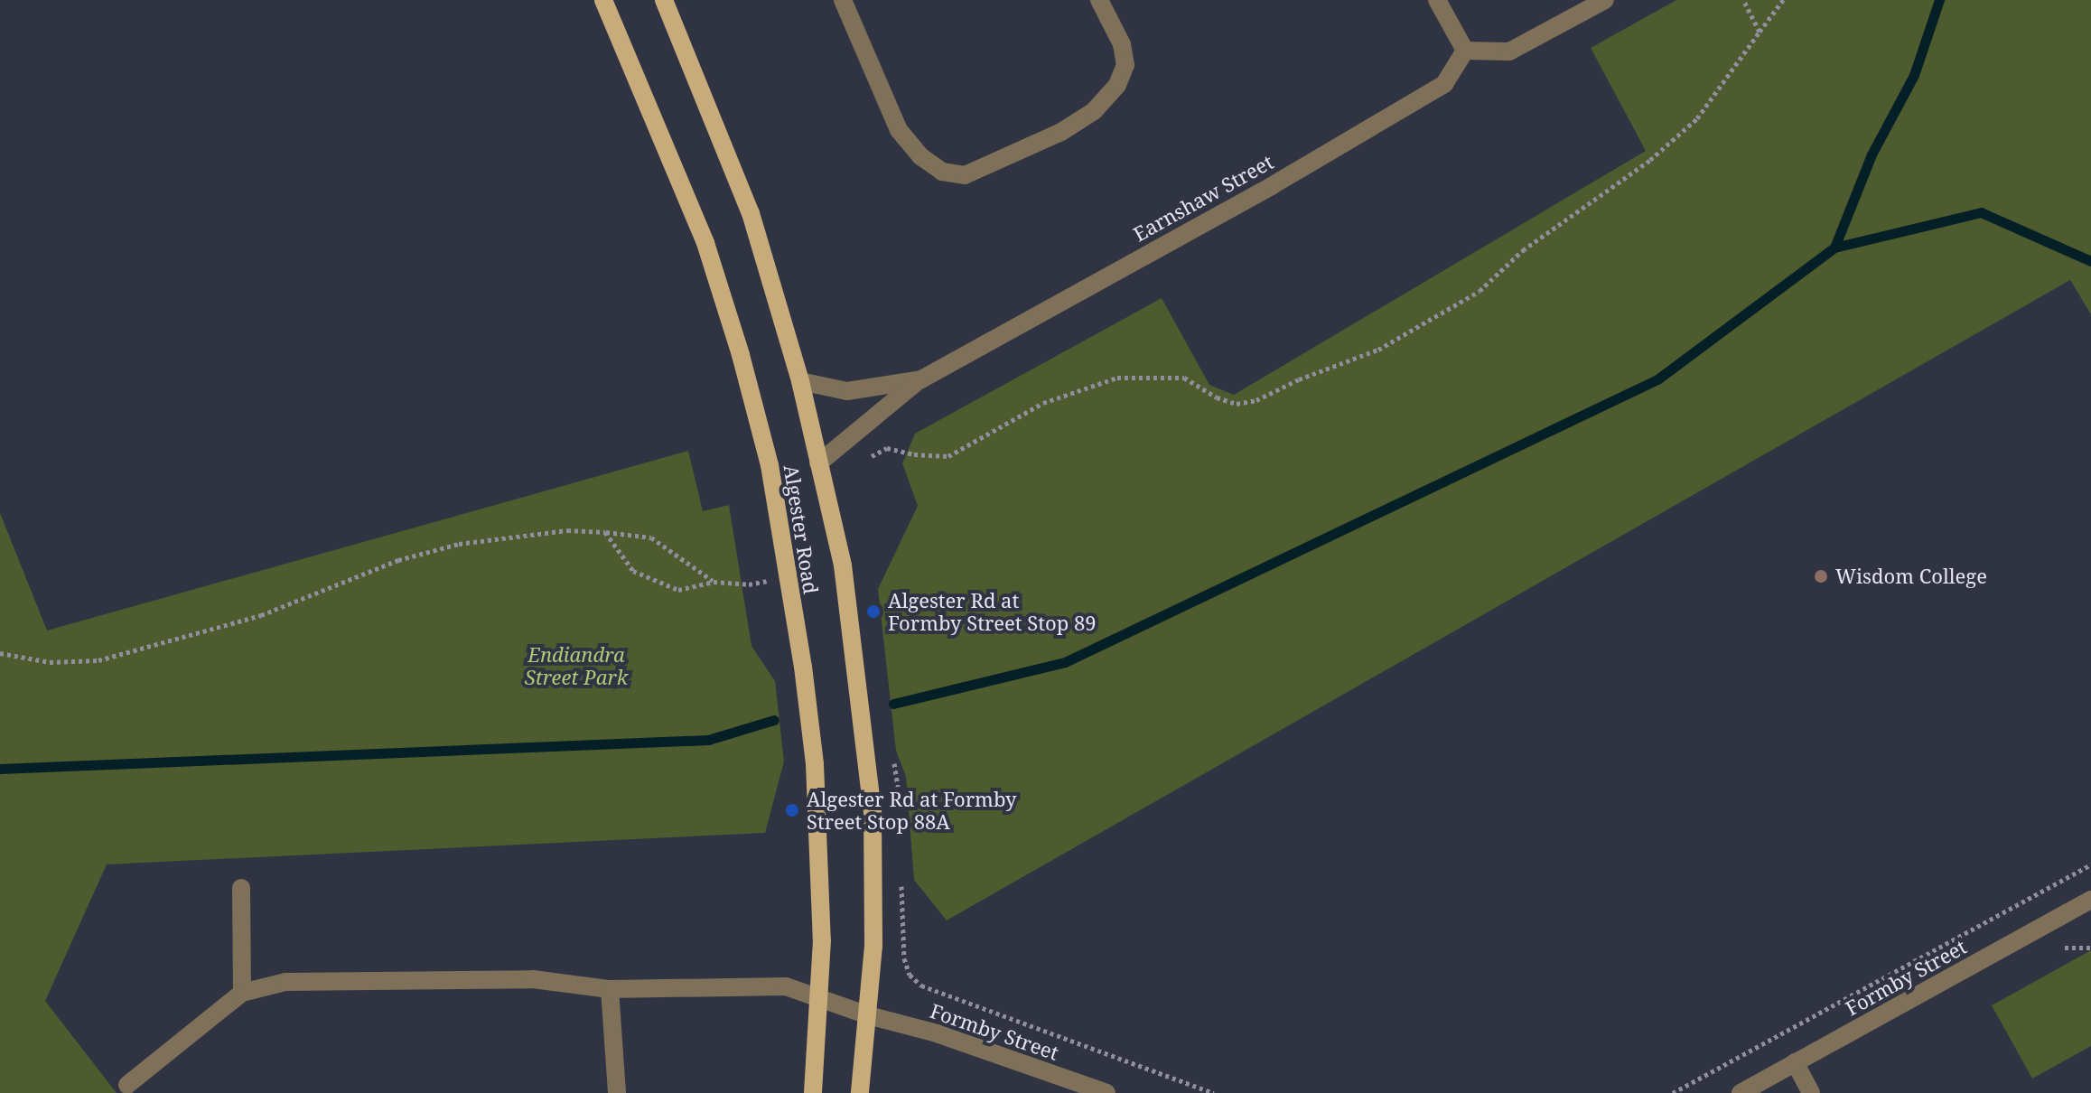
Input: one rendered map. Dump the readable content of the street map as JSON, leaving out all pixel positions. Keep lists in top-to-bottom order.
{
  "streets": {
    "main road": ["Algester Road"],
    "street": ["Earnshaw Street", "Formby Street"]
  },
  "crossings": [
    ["Earnshaw Street", "Algester Road"],
    ["Algester Road", "Formby Street"]
  ],
  "parks": ["Endiandra Street Park"],
  "places": ["Wisdom College", "Algester Rd at Formby Street Stop 89", "Algester Rd at Formby Street Stop 88A"]
}
